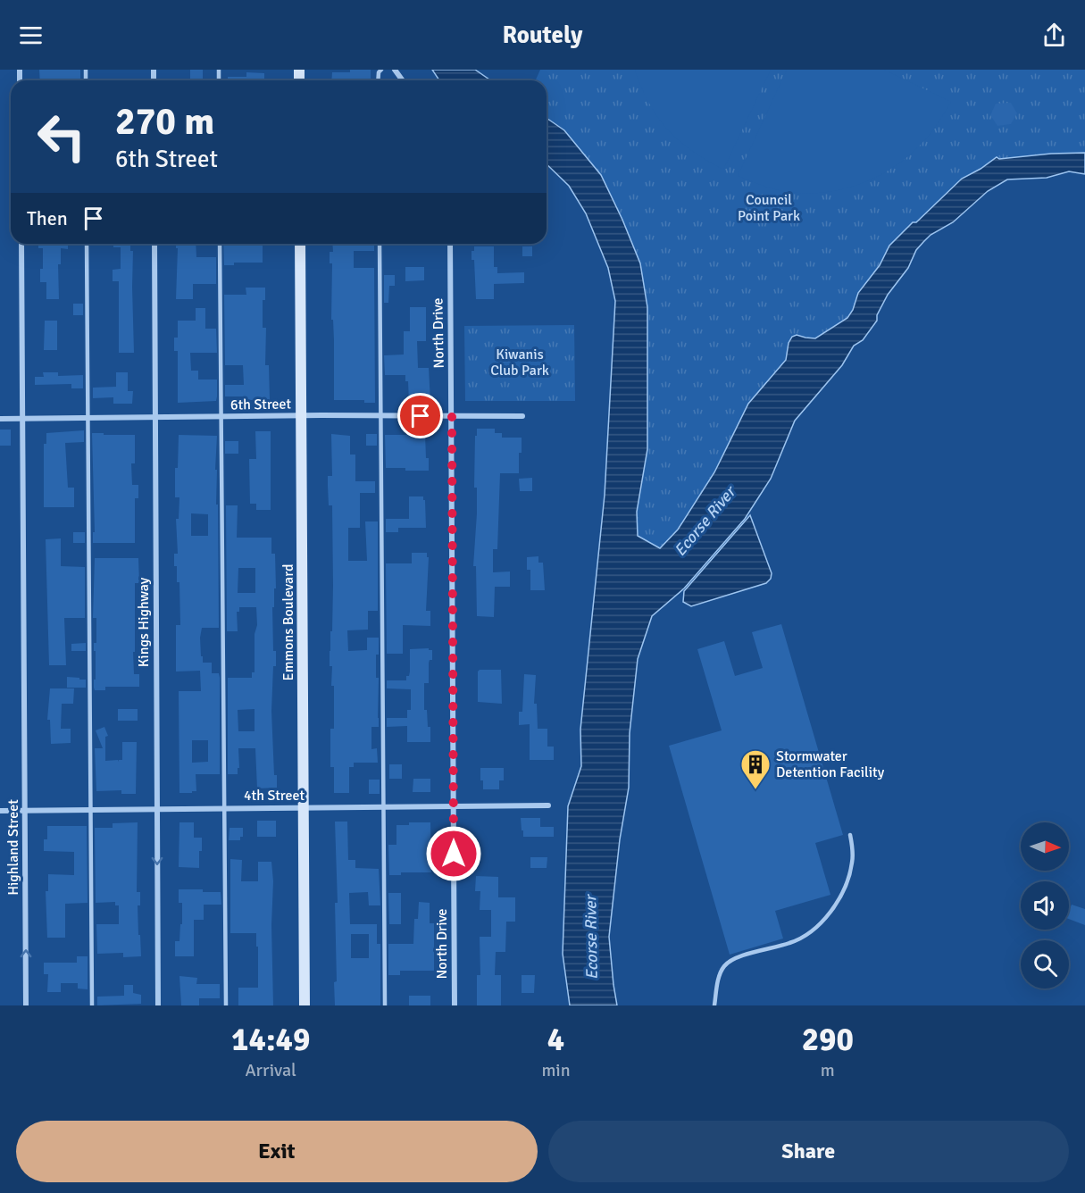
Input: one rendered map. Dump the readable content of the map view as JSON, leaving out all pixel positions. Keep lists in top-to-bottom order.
{
  "streets": {
    "street": [
      "North Drive",
      "6th Street",
      "Kings Highway",
      "Emmons Boulevard",
      "4th Street",
      "Highland Street"
    ]
  },
  "crossings": [
    ["North Drive", "6th Street"],
    ["North Drive", "4th Street"],
    ["6th Street", "Kings Highway"],
    ["6th Street", "Emmons Boulevard"],
    ["6th Street", "Highland Street"],
    ["Kings Highway", "4th Street"],
    ["Emmons Boulevard", "4th Street"],
    ["4th Street", "Highland Street"]
  ],
  "water": ["Ecorse River"],
  "parks": ["Council Point Park", "Kiwanis Club Park"],
  "places": {
    "building": ["Stormwater Detention Facility"]
  },
  "north": "right",
  "page": {
    "header": "Routely",
    "turn": ["270 m", "6th Street"],
    "then": "Then",
    "eta": [
      "14:49",
      "Arrival",
      "4",
      "min",
      "290",
      "m"
    ],
    "buttons": ["Exit", "Share"]
  }
}
